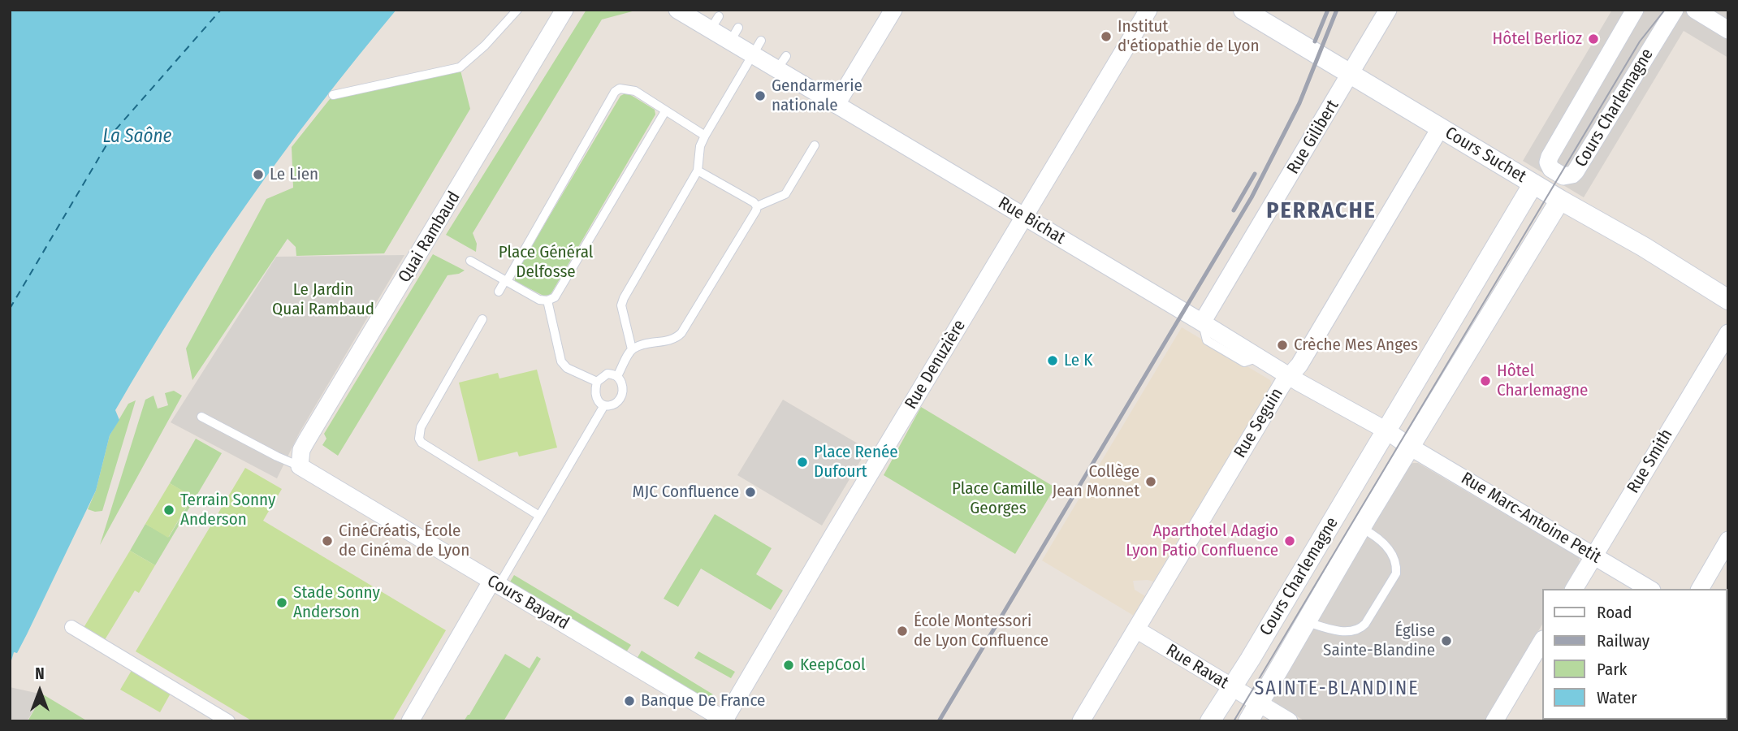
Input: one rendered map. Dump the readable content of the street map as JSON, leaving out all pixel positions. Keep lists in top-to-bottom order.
{
  "streets": {
    "street": [
      "Cours Charlemagne",
      "Rue Gilibert",
      "Cours Suchet",
      "Rue Bichat",
      "Quai Rambaud",
      "Rue Denuzière",
      "Rue Seguin",
      "Rue Smith",
      "Rue Marc-Antoine Petit",
      "Cours Bayard",
      "Rue Ravat"
    ]
  },
  "crossings": [
    ["Cours Charlemagne", "Cours Suchet"],
    ["Cours Charlemagne", "Rue Bichat"],
    ["Cours Charlemagne", "Rue Marc-Antoine Petit"],
    ["Cours Charlemagne", "Rue Ravat"],
    ["Rue Gilibert", "Cours Suchet"],
    ["Rue Gilibert", "Rue Bichat"],
    ["Cours Suchet", "Rue Seguin"],
    ["Rue Bichat", "Rue Denuzière"],
    ["Rue Bichat", "Rue Seguin"],
    ["Quai Rambaud", "Cours Bayard"],
    ["Rue Denuzière", "Cours Bayard"],
    ["Rue Seguin", "Rue Ravat"],
    ["Rue Smith", "Rue Marc-Antoine Petit"]
  ],
  "districts": ["PERRACHE", "SAINTE-BLANDINE"],
  "water": ["La Saône"],
  "parks": ["Place Général Delfosse", "Le Jardin Quai Rambaud", "Place Camille Georges"],
  "places": [
    "Institut d'étiopathie de Lyon",
    "Hôtel Berlioz",
    "Gendarmerie nationale",
    "Le Lien",
    "Crèche Mes Anges",
    "Le K",
    "Hôtel Charlemagne",
    "Place Renée Dufourt",
    "Collège Jean Monnet",
    "MJC Confluence",
    "Terrain Sonny Anderson",
    "CinéCréatis, École de Cinéma de Lyon",
    "Aparthotel Adagio Lyon Patio Confluence",
    "Stade Sonny Anderson",
    "École Montessori de Lyon Confluence",
    "Église Sainte-Blandine",
    "KeepCool",
    "Banque De France"
  ],
  "legend": [
    "Road",
    "Railway",
    "Park",
    "Water"
  ],
  "north": "top"
}
